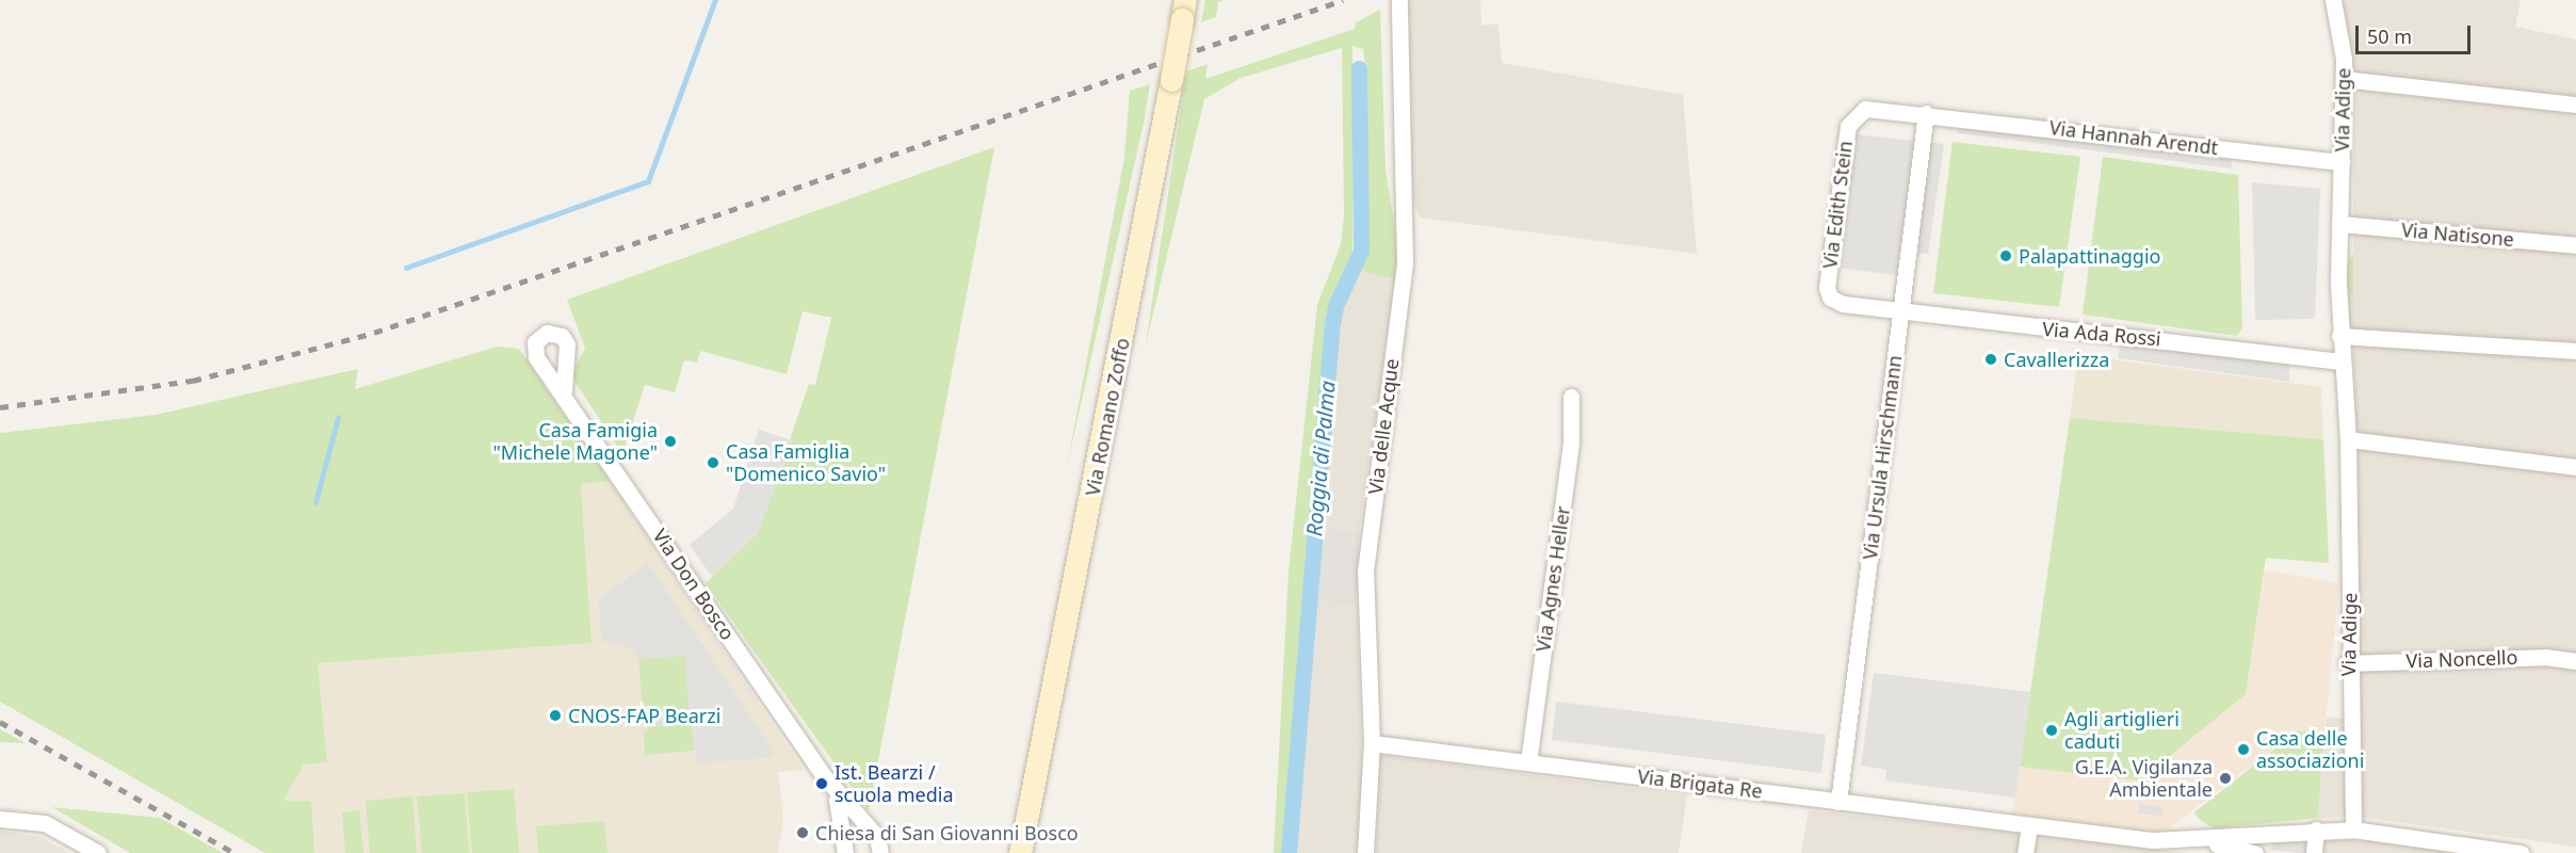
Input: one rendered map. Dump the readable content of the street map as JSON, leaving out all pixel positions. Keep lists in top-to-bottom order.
{
  "streets": {
    "street": [
      "Via Adige",
      "Via Hannah Arendt",
      "Via Edith Stein",
      "Via Natisone",
      "Via Ada Rossi",
      "Via Romano Zoffo",
      "Via delle Acque",
      "Via Ursula Hirschmann",
      "Via Agnes Heller",
      "Via Don Bosco",
      "Via Noncello",
      "Via Brigata Re"
    ]
  },
  "crossings": [
    ["Via Adige", "Via Hannah Arendt"],
    ["Via Adige", "Via Natisone"],
    ["Via Adige", "Via Ada Rossi"],
    ["Via Adige", "Via Noncello"],
    ["Via Adige", "Via Brigata Re"],
    ["Via Hannah Arendt", "Via Edith Stein"],
    ["Via Hannah Arendt", "Via Ursula Hirschmann"],
    ["Via Edith Stein", "Via Ada Rossi"],
    ["Via Edith Stein", "Via Ursula Hirschmann"],
    ["Via Ada Rossi", "Via Ursula Hirschmann"],
    ["Via delle Acque", "Via Brigata Re"],
    ["Via Ursula Hirschmann", "Via Brigata Re"],
    ["Via Agnes Heller", "Via Brigata Re"]
  ],
  "water": ["Roggia di Palma"],
  "places": [
    "Palapattinaggio",
    "Cavallerizza",
    "Casa Famigia \"Michele Magone\"",
    "Casa Famiglia \"Domenico Savio\"",
    "CNOS-FAP Bearzi",
    "Agli artiglieri caduti",
    "Casa delle associazioni",
    "G.E.A. Vigilanza Ambientale",
    "Ist. Bearzi / scuola media",
    "Chiesa di San Giovanni Bosco"
  ],
  "scale_bar": "50 m"
}
